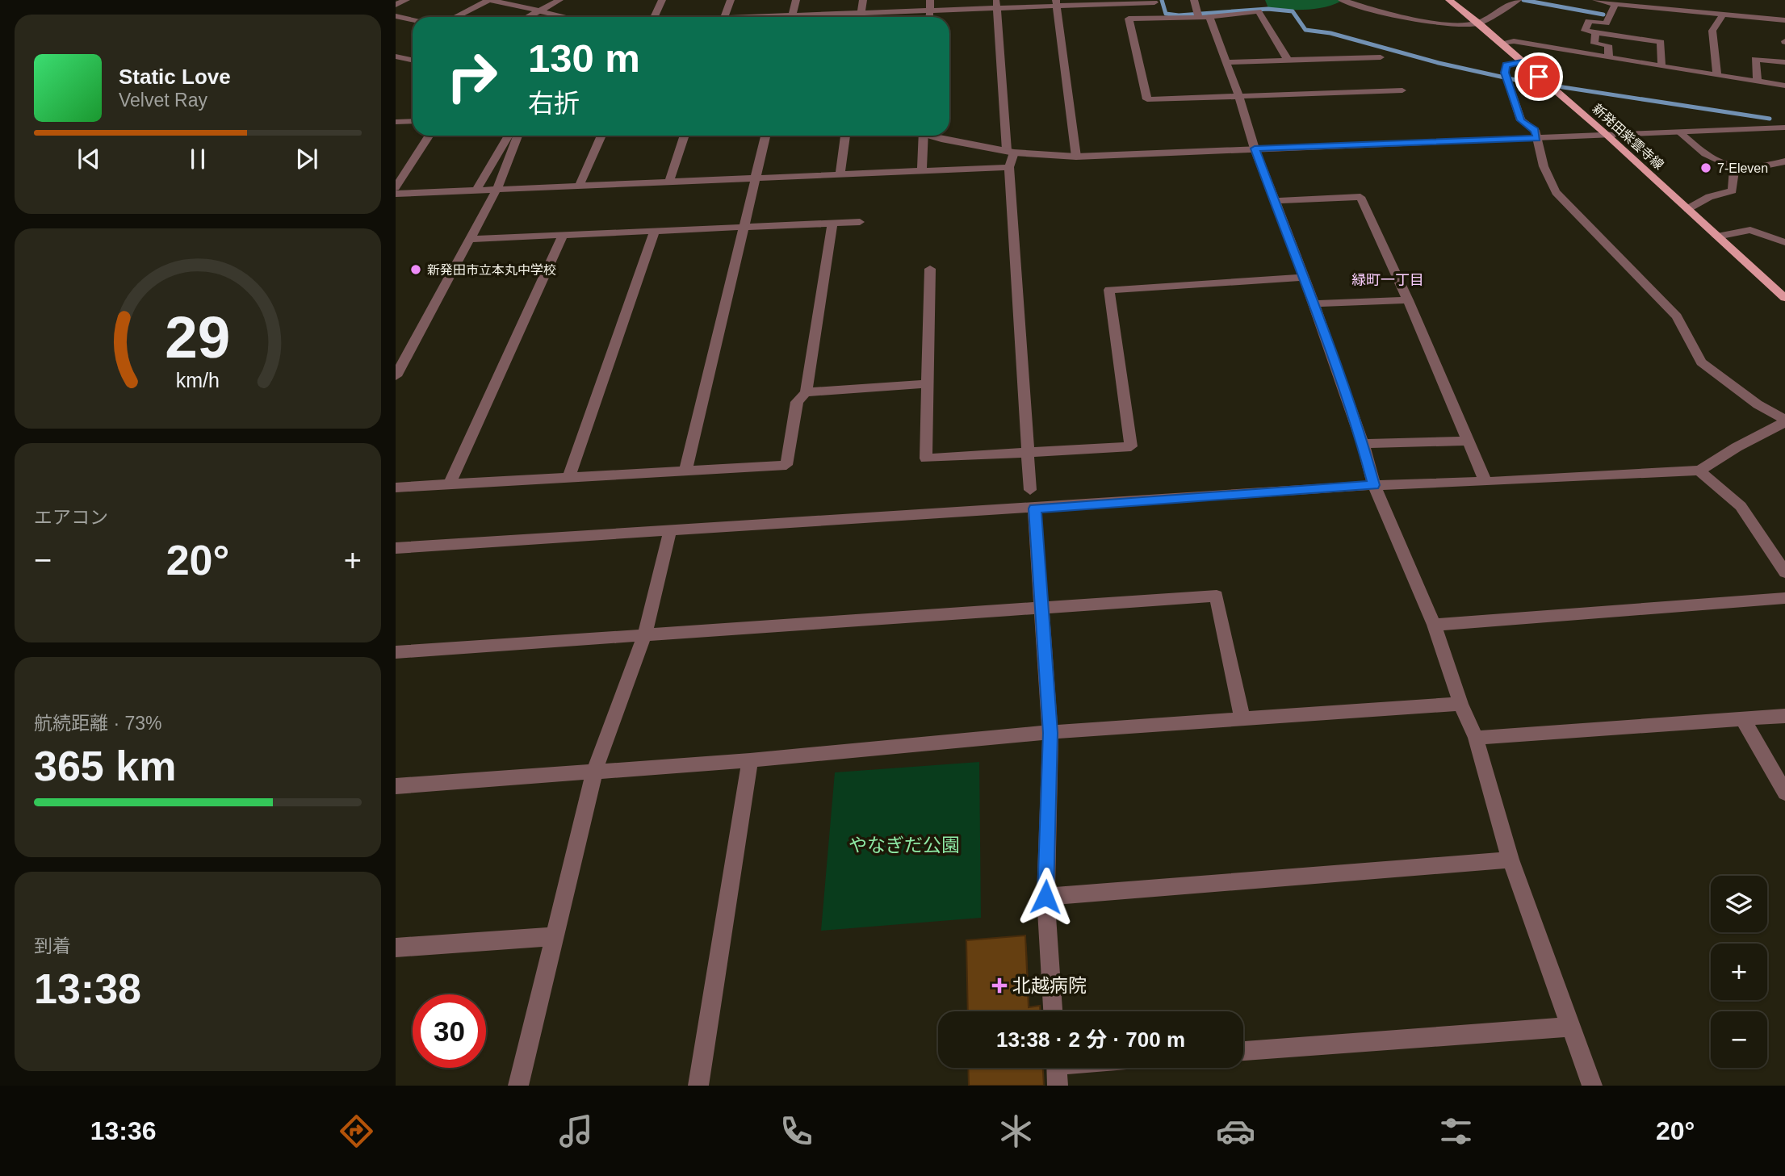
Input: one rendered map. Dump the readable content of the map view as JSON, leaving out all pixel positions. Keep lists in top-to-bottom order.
{
  "streets": {
    "main road": ["新発田紫雲寺線"]
  },
  "districts": ["緑町一丁目"],
  "parks": ["やなぎだ公園"],
  "places": {
    "other": ["7-Eleven", "新発田市立本丸中学校"],
    "health": ["北越病院"]
  },
  "page": {
    "turn": ["130 m", "右折"],
    "song": ["Static Love", "Velvet Ray"],
    "tile": [
      "エアコン",
      ["航続距離 · 73%", "365 km"],
      ["到着", "13:38"]
    ],
    "heat": ["−", "20°", "+"],
    "map_buttons": ["+", "−"],
    "limit": "30",
    "trip": "13:38 · 2 分 · 700 m",
    "tabs": ["13:36", "20°"],
    "gauge": ["29", "km/h"]
  }
}
